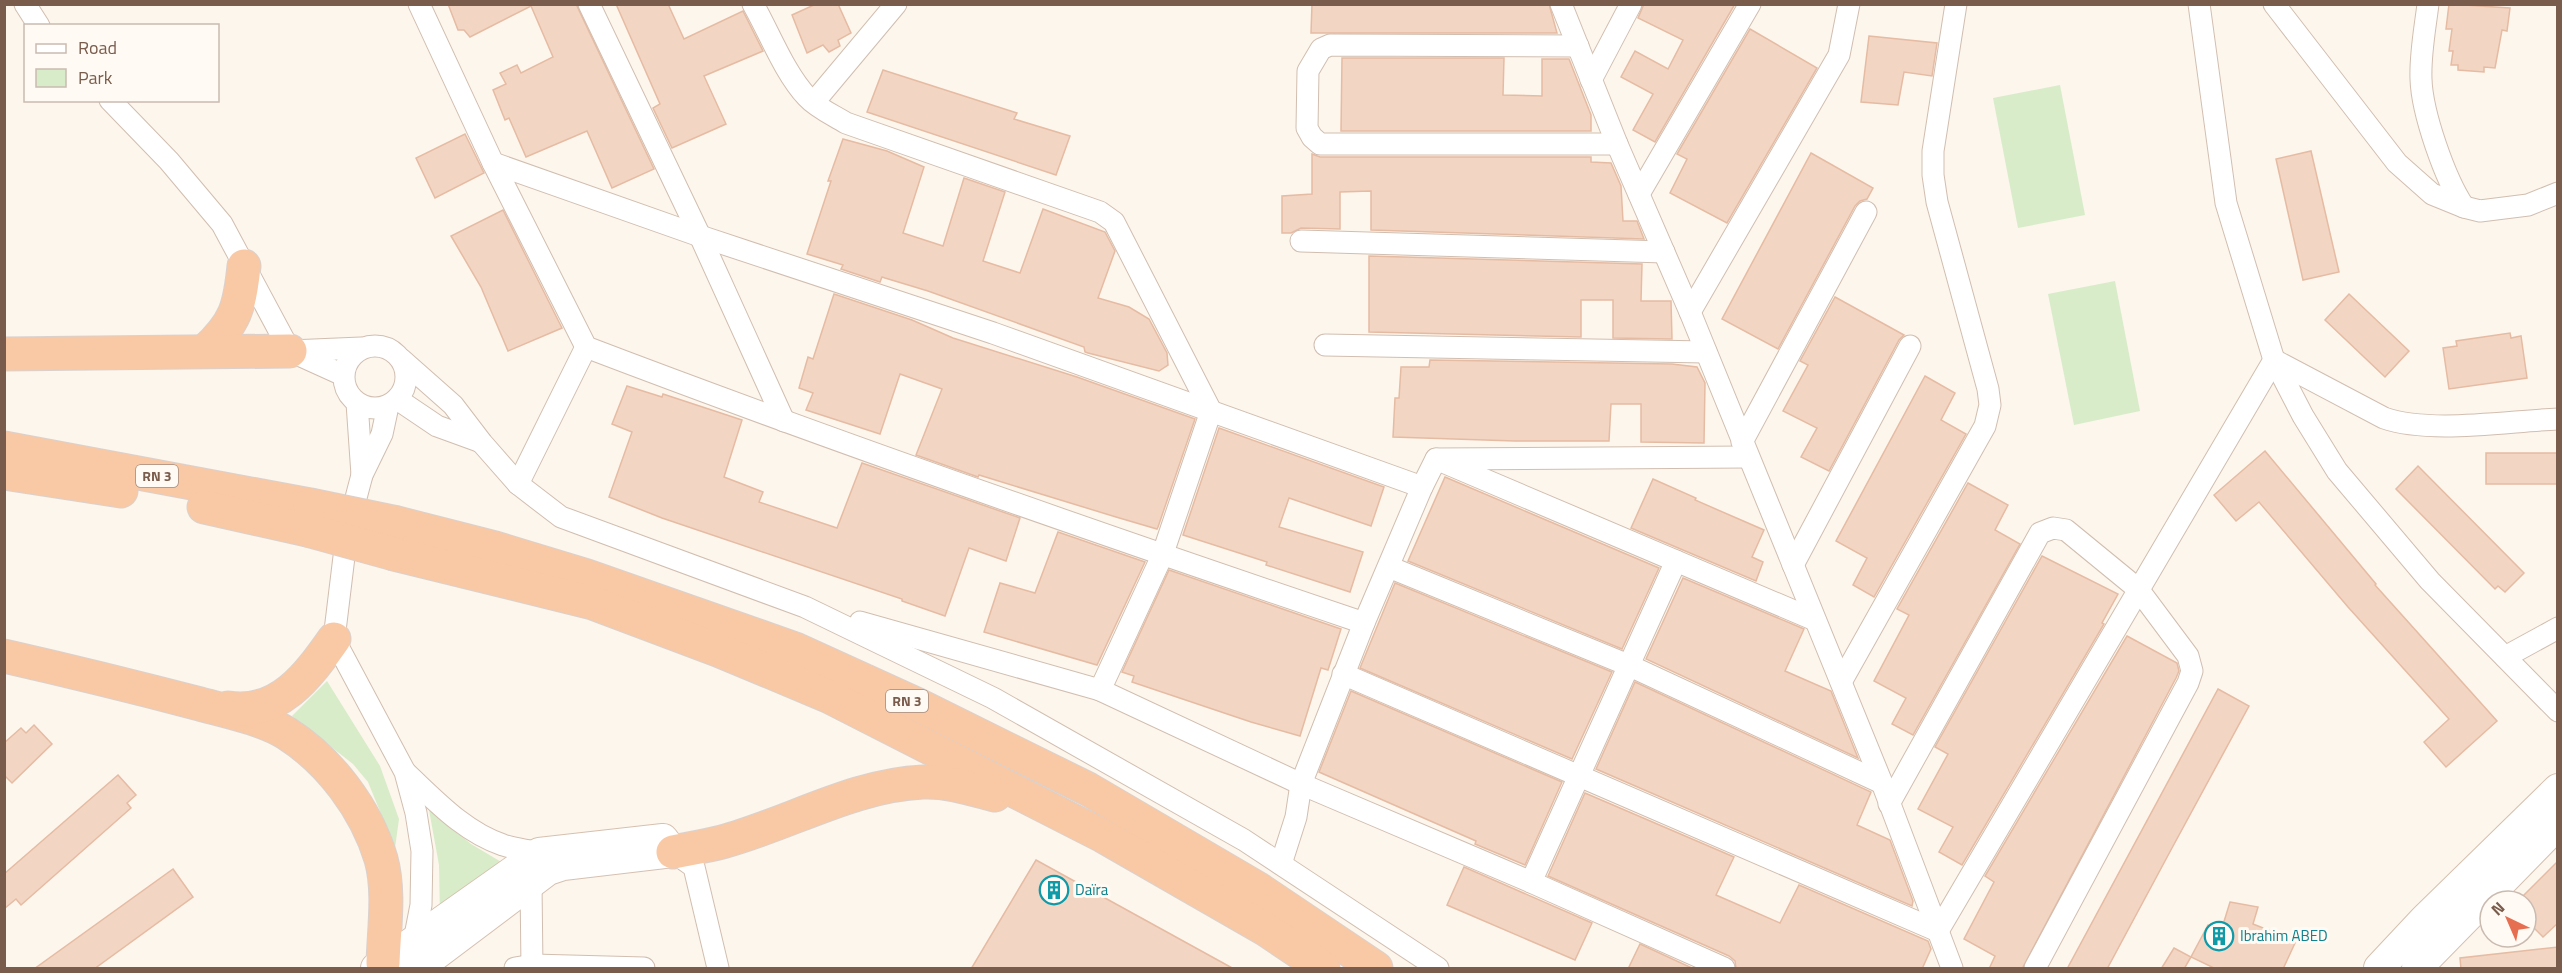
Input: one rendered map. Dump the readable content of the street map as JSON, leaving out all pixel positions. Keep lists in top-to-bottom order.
{
  "streets": {
    "highway": ["RN 3"]
  },
  "places": {
    "building": ["Daïra", "Ibrahim ABED"]
  },
  "legend": ["Road", "Park"],
  "north": "top left"
}
